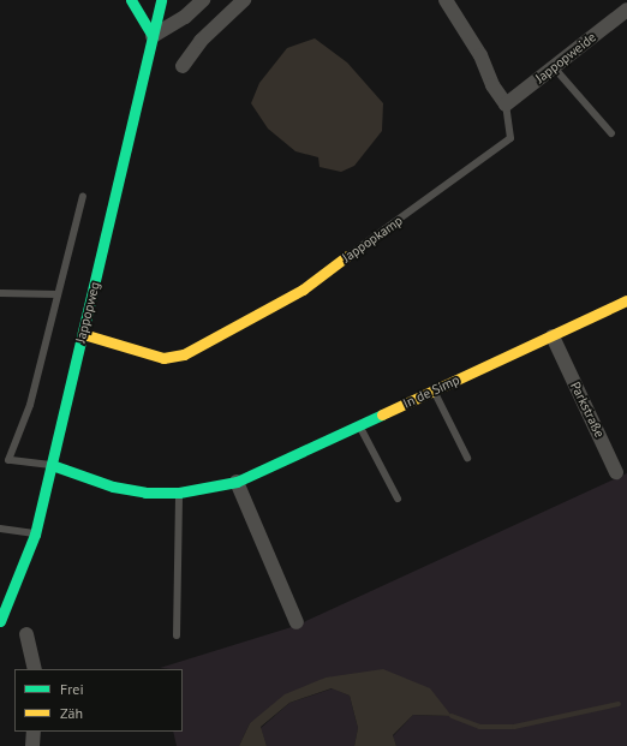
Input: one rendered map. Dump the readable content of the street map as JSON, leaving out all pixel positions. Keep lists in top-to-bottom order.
{
  "streets": {
    "street": [
      "Jappopweide",
      "Jappopkamp",
      "Jappopweg",
      "In de Simp",
      "Parkstraße"
    ]
  },
  "crossings": [
    ["Jappopweide", "Jappopkamp"],
    ["Jappopkamp", "Jappopweg"],
    ["Jappopweg", "In de Simp"],
    ["In de Simp", "Parkstraße"]
  ],
  "legend": ["Frei", "Zäh"]
}
